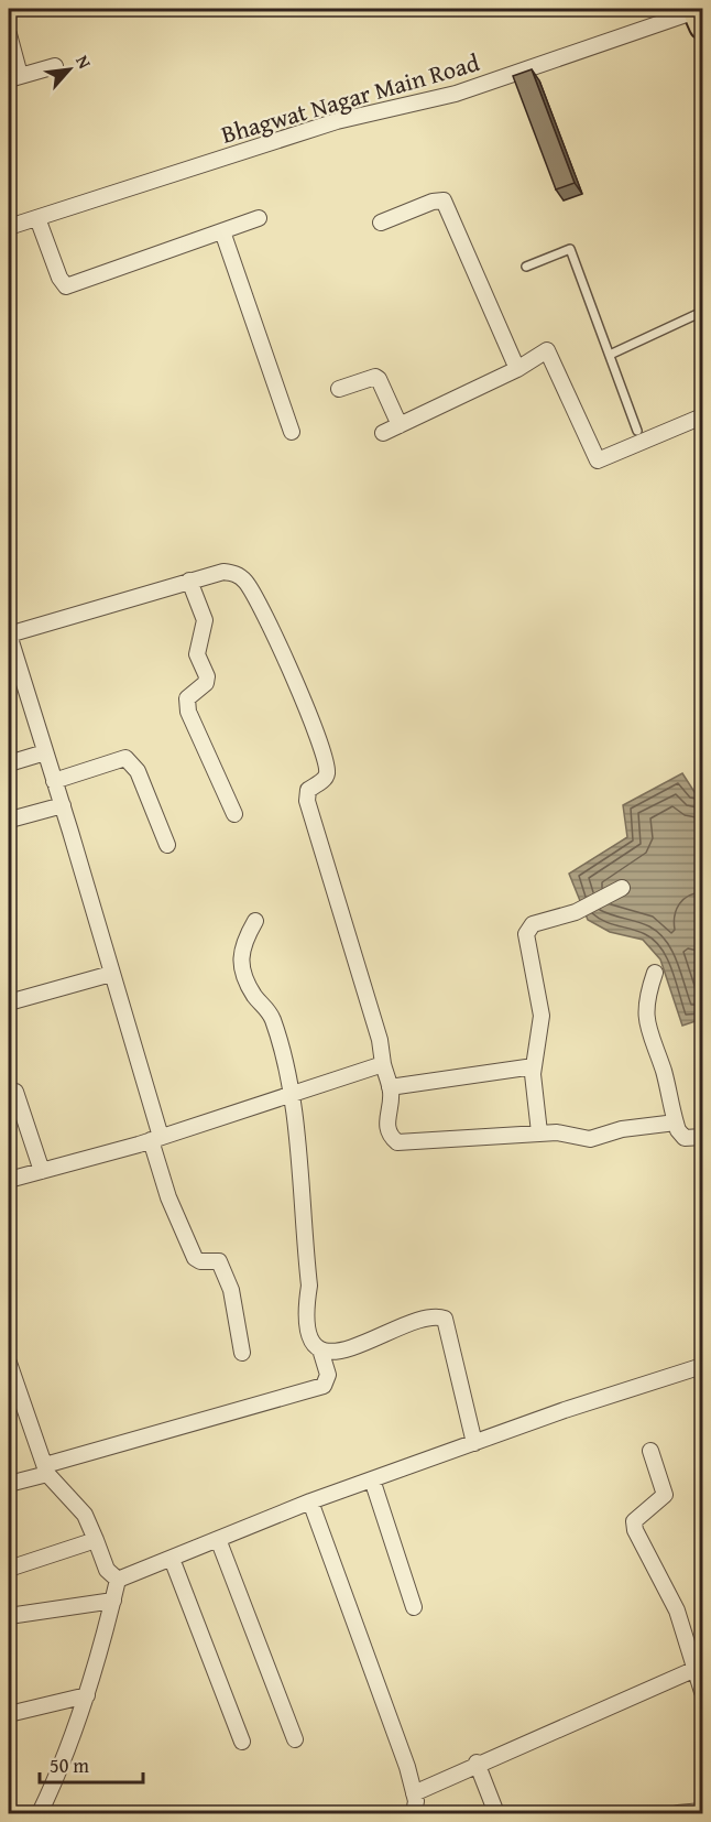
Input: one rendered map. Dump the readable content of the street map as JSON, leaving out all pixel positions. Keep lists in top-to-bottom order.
{
  "streets": {
    "street": ["Bhagwat Nagar Main Road"]
  },
  "scale_bar": "50 m",
  "north": "top right"
}
